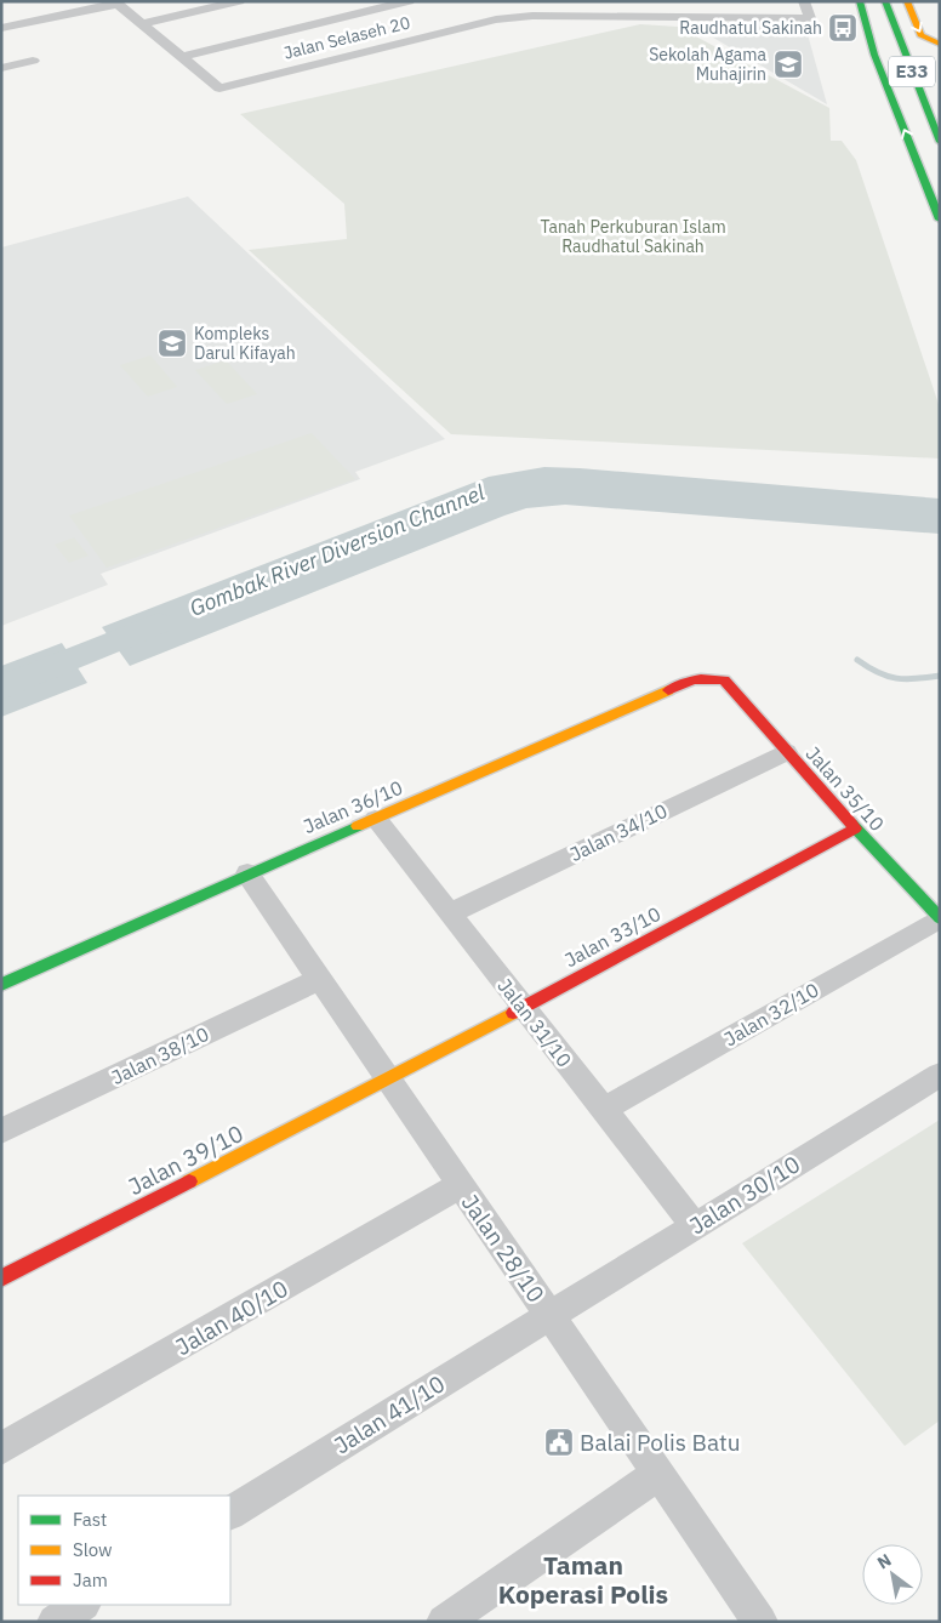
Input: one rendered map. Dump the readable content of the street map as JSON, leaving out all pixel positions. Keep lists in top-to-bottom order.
{
  "streets": {
    "main road": [
      "E33",
      "Jalan 35/10",
      "Jalan 36/10",
      "Jalan 33/10",
      "Jalan 39/10"
    ],
    "street": [
      "Jalan Selaseh 20",
      "Jalan 34/10",
      "Jalan 32/10",
      "Jalan 31/10",
      "Jalan 38/10",
      "Jalan 30/10",
      "Jalan 28/10",
      "Jalan 40/10",
      "Jalan 41/10"
    ]
  },
  "crossings": [
    ["Jalan 35/10", "Jalan 36/10"],
    ["Jalan 35/10", "Jalan 34/10"],
    ["Jalan 35/10", "Jalan 33/10"],
    ["Jalan 35/10", "Jalan 32/10"],
    ["Jalan 36/10", "Jalan 31/10"],
    ["Jalan 36/10", "Jalan 28/10"],
    ["Jalan 34/10", "Jalan 31/10"],
    ["Jalan 33/10", "Jalan 31/10"],
    ["Jalan 33/10", "Jalan 39/10"],
    ["Jalan 33/10", "Jalan 28/10"],
    ["Jalan 32/10", "Jalan 31/10"],
    ["Jalan 31/10", "Jalan 30/10"],
    ["Jalan 38/10", "Jalan 28/10"],
    ["Jalan 39/10", "Jalan 28/10"],
    ["Jalan 30/10", "Jalan 28/10"],
    ["Jalan 30/10", "Jalan 41/10"],
    ["Jalan 28/10", "Jalan 40/10"],
    ["Jalan 28/10", "Jalan 41/10"]
  ],
  "districts": ["Taman Koperasi Polis"],
  "water": ["Gombak River Diversion Channel"],
  "parks": ["Tanah Perkuburan Islam Raudhatul Sakinah"],
  "places": {
    "bus stop": ["Raudhatul Sakinah"],
    "school or university": ["Sekolah Agama Muhajirin", "Kompleks Darul Kifayah"],
    "public building": ["Balai Polis Batu"]
  },
  "legend": ["Fast", "Slow", "Jam"],
  "north": "top left"
}
